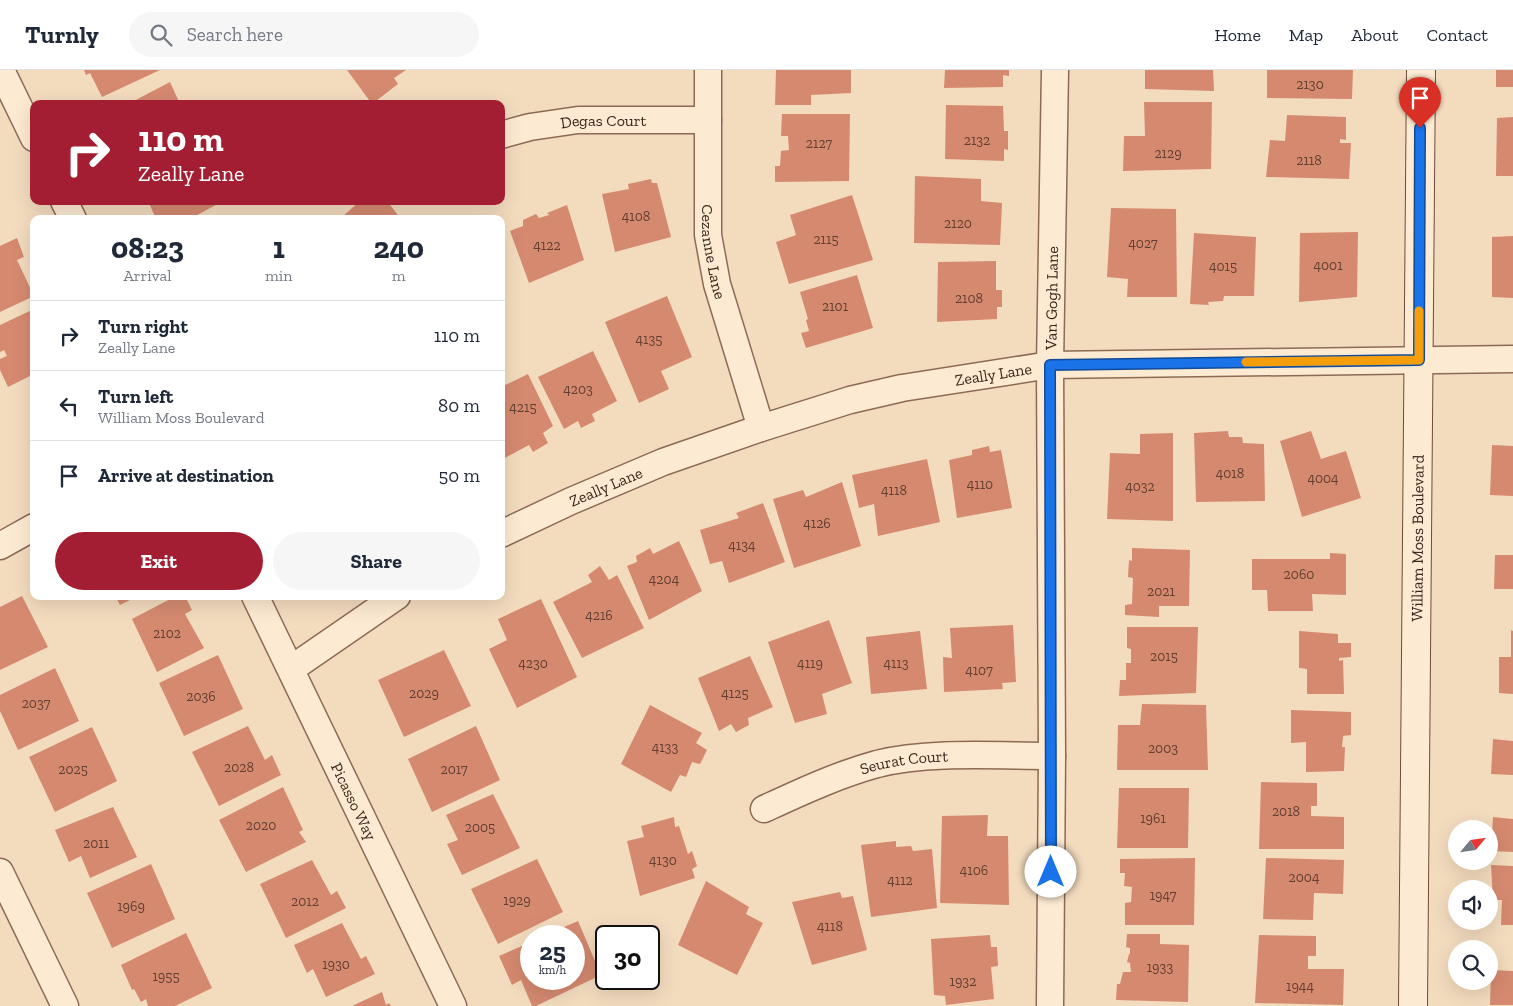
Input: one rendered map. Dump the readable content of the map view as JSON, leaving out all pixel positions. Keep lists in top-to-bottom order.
{
  "streets": {
    "street": [
      "Degas Court",
      "Cezanne Lane",
      "Van Gogh Lane",
      "Zeally Lane",
      "William Moss Boulevard",
      "Seurat Court",
      "Picasso Way"
    ]
  },
  "crossings": [
    ["Degas Court", "Cezanne Lane"],
    ["Cezanne Lane", "Zeally Lane"],
    ["Van Gogh Lane", "Zeally Lane"],
    ["Van Gogh Lane", "Seurat Court"],
    ["Zeally Lane", "William Moss Boulevard"]
  ],
  "house_numbers": [
    "2130",
    "2132",
    "2127",
    "2129",
    "2118",
    "4108",
    "2120",
    "2115",
    "4027",
    "4122",
    "4001",
    "4015",
    "2108",
    "2101",
    "4135",
    "4203",
    "4215",
    "4018",
    "4004",
    "4110",
    "4032",
    "4118",
    "4126",
    "4134",
    "2060",
    "4204",
    "2021",
    "4216",
    "2102",
    "2015",
    "4230",
    "4119",
    "4113",
    "4107",
    "2029",
    "4125",
    "2036",
    "2037",
    "4133",
    "2003",
    "2028",
    "2025",
    "2017",
    "2018",
    "1961",
    "2020",
    "2005",
    "2011",
    "4130",
    "4106",
    "2004",
    "4112",
    "1947",
    "1929",
    "2012",
    "1969",
    "4118",
    "1930",
    "1933",
    "1955",
    "1932",
    "1944"
  ],
  "north": "top right",
  "page": {
    "header": "Turnly",
    "search": "Search here",
    "nav": [
      "Home",
      "Map",
      "About",
      "Contact"
    ],
    "turn": ["110 m", "Zeally Lane"],
    "eta": [
      "08:23",
      "Arrival",
      "1",
      "min",
      "240",
      "m"
    ],
    "list": [
      {
        "name": "Turn right",
        "note": "Zeally Lane",
        "value": "110 m"
      },
      {
        "name": "Turn left",
        "note": "William Moss Boulevard",
        "value": "80 m"
      },
      {
        "name": "Arrive at destination",
        "value": "50 m"
      }
    ],
    "buttons": ["Exit", "Share"],
    "speed": "25 km/h",
    "limit": "30"
  }
}
